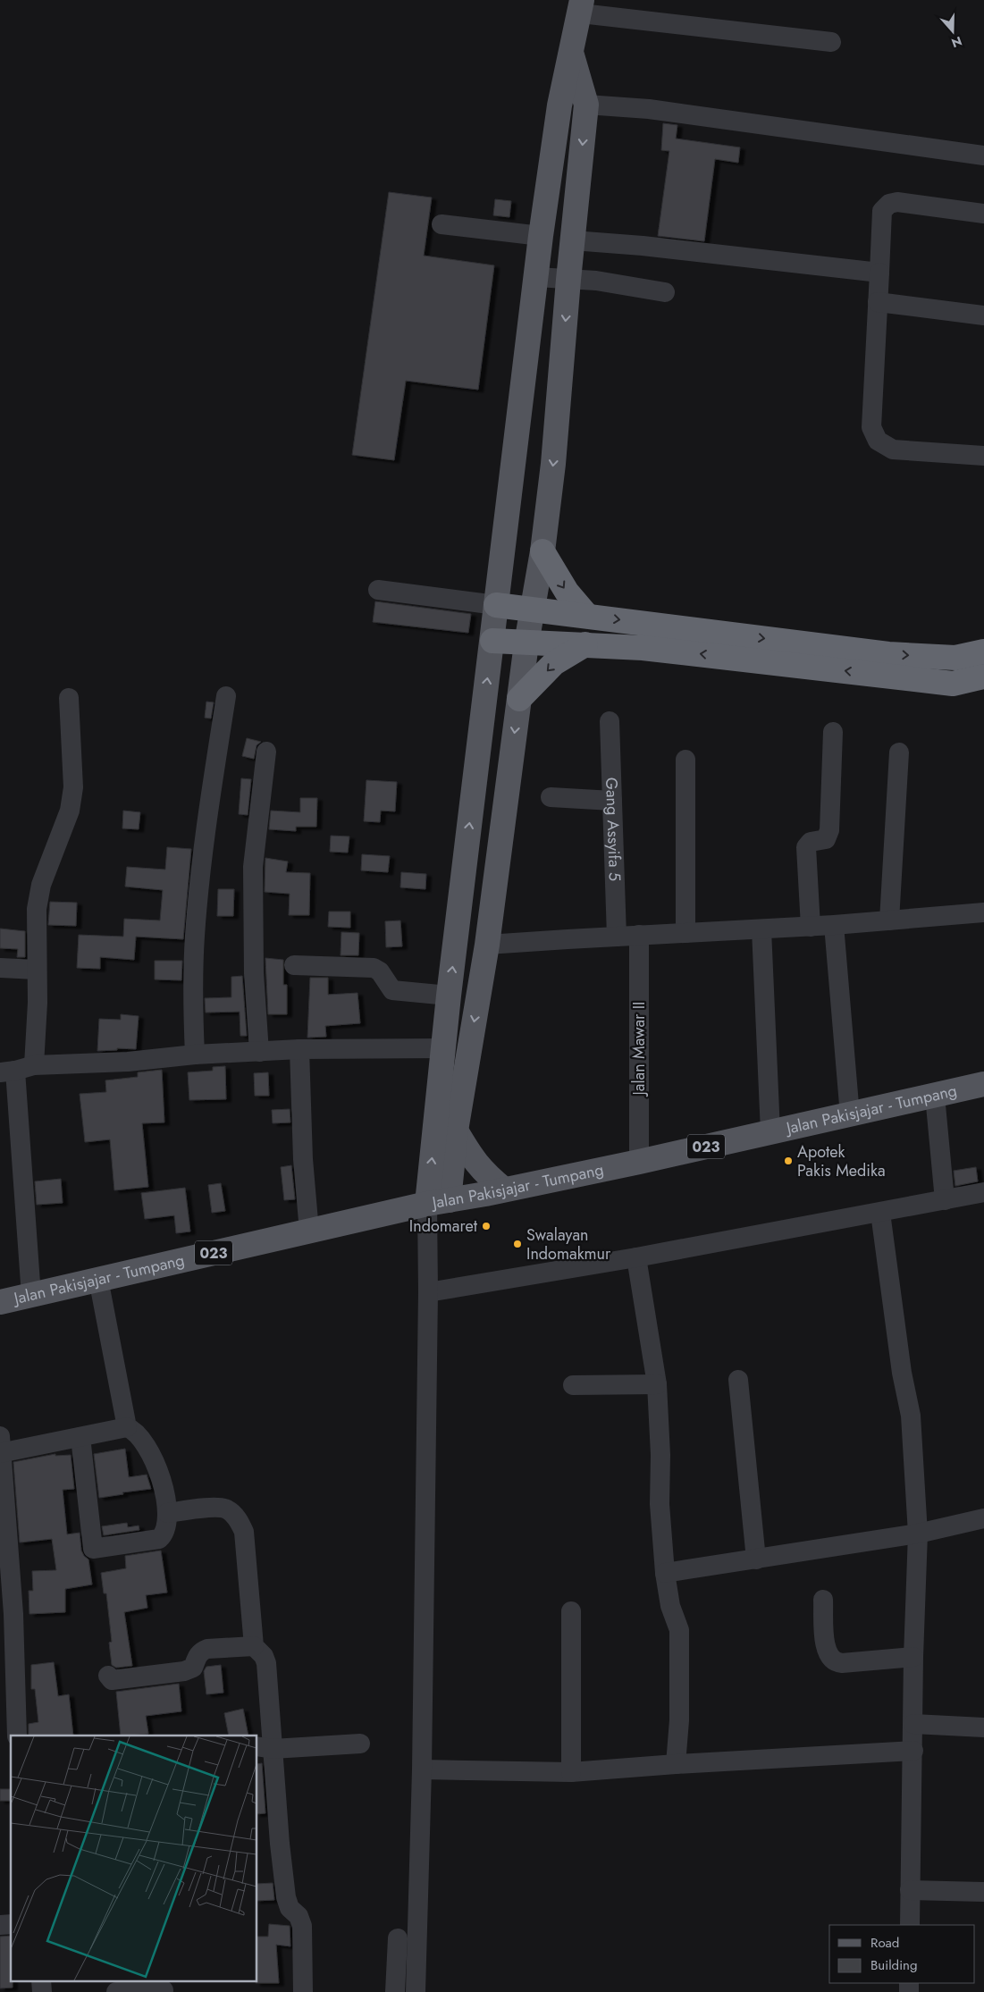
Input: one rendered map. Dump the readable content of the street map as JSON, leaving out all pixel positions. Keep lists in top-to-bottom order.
{
  "streets": {
    "main road": ["Jalan Pakisjajar - Tumpang", "023"],
    "street": ["Gang Assyifa 5", "Jalan Mawar II"]
  },
  "crossings": [
    ["Jalan Mawar II", "Jalan Pakisjajar - Tumpang"]
  ],
  "places": ["Apotek Pakis Medika", "Indomaret", "Swalayan Indomakmur"],
  "legend": ["Road", "Building"],
  "north": "bottom"
}
